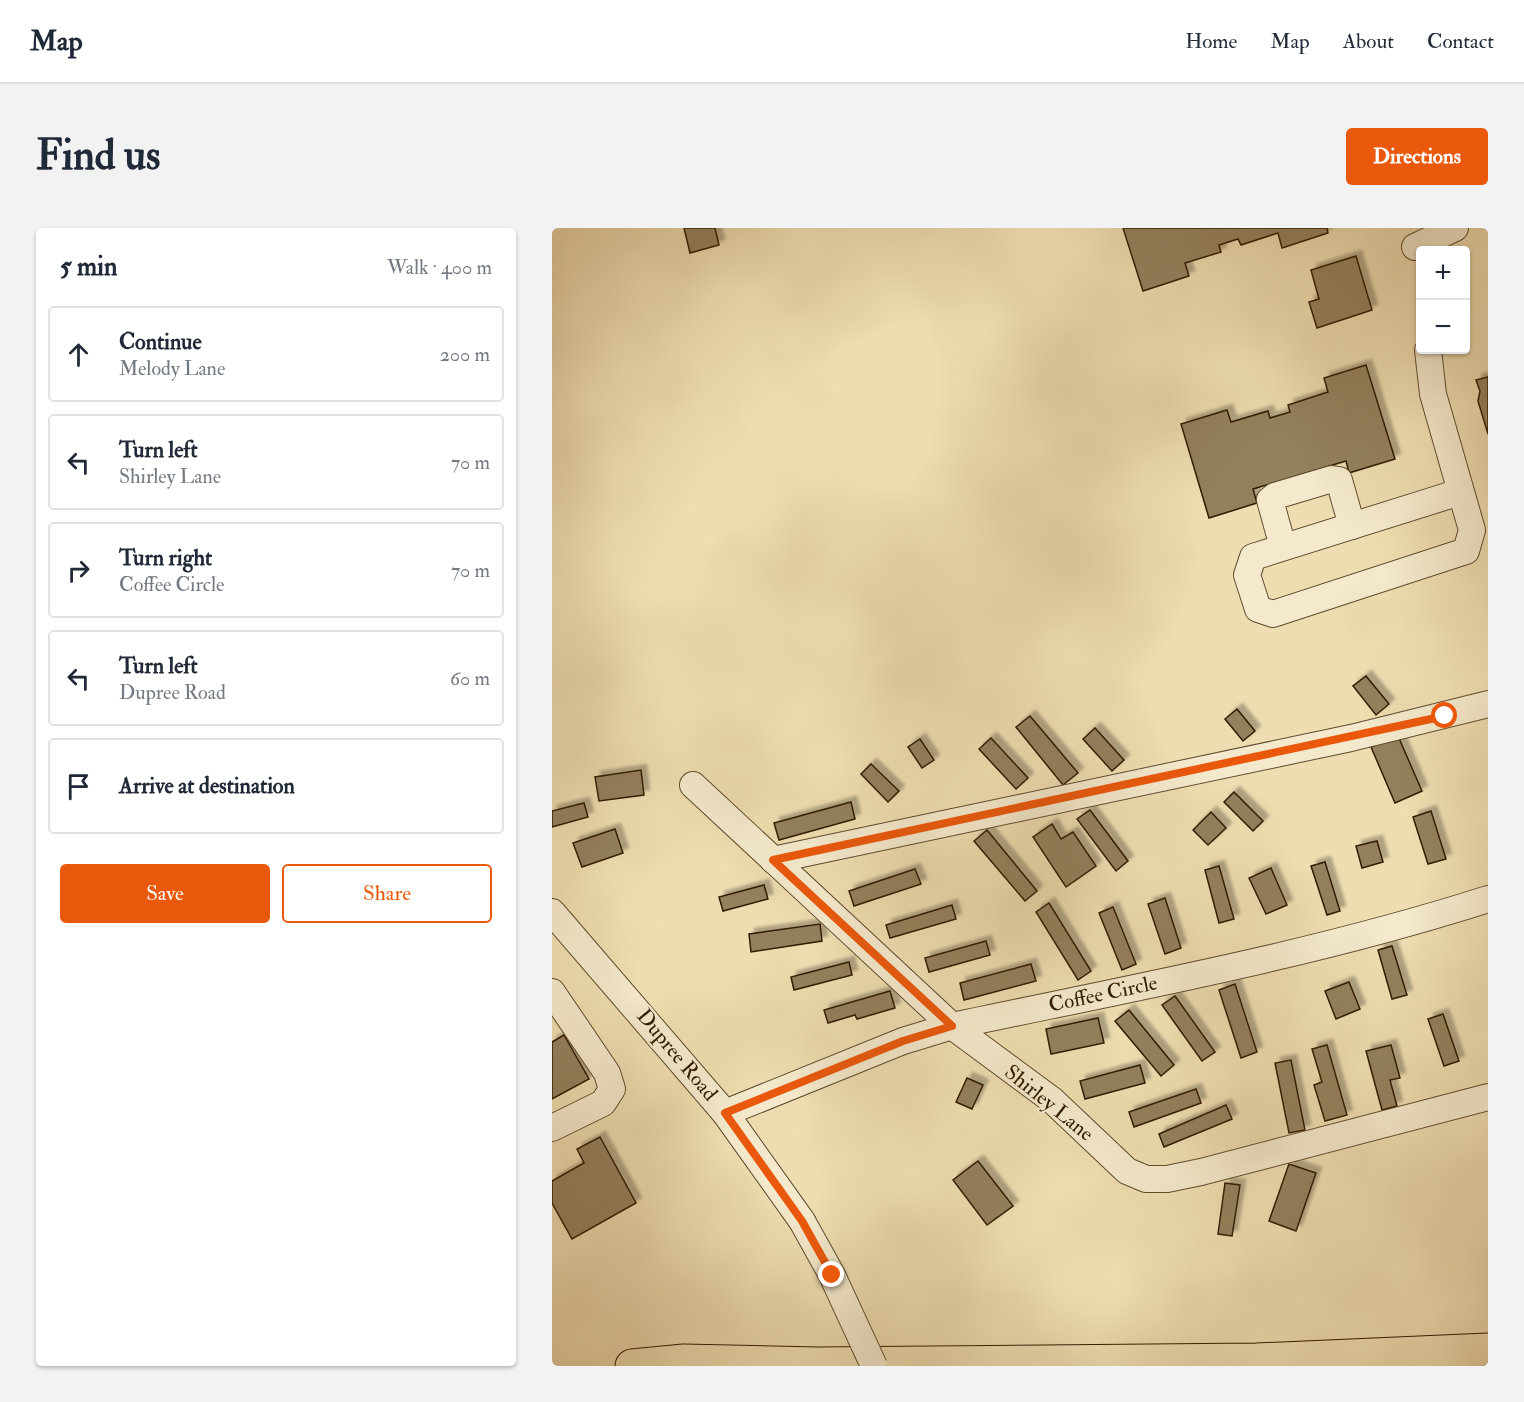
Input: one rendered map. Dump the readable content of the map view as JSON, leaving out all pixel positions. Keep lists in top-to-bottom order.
{
  "streets": {
    "street": ["Coffee Circle", "Dupree Road", "Shirley Lane"]
  },
  "crossings": [
    ["Coffee Circle", "Dupree Road"],
    ["Coffee Circle", "Shirley Lane"]
  ],
  "page": {
    "header": "Map",
    "nav": [
      "Home",
      "Map",
      "About",
      "Contact"
    ],
    "buttons": [
      "Directions",
      ["Save", "Share"]
    ],
    "title": "Find us",
    "heading": ["5 min", "Walk · 400 m"],
    "map_buttons": ["+", "−"],
    "list": [
      ["Continue", "Melody Lane", "200 m"],
      ["Turn left", "Shirley Lane", "70 m"],
      ["Turn right", "Coffee Circle", "70 m"],
      ["Turn left", "Dupree Road", "60 m"],
      "Arrive at destination"
    ]
  }
}
